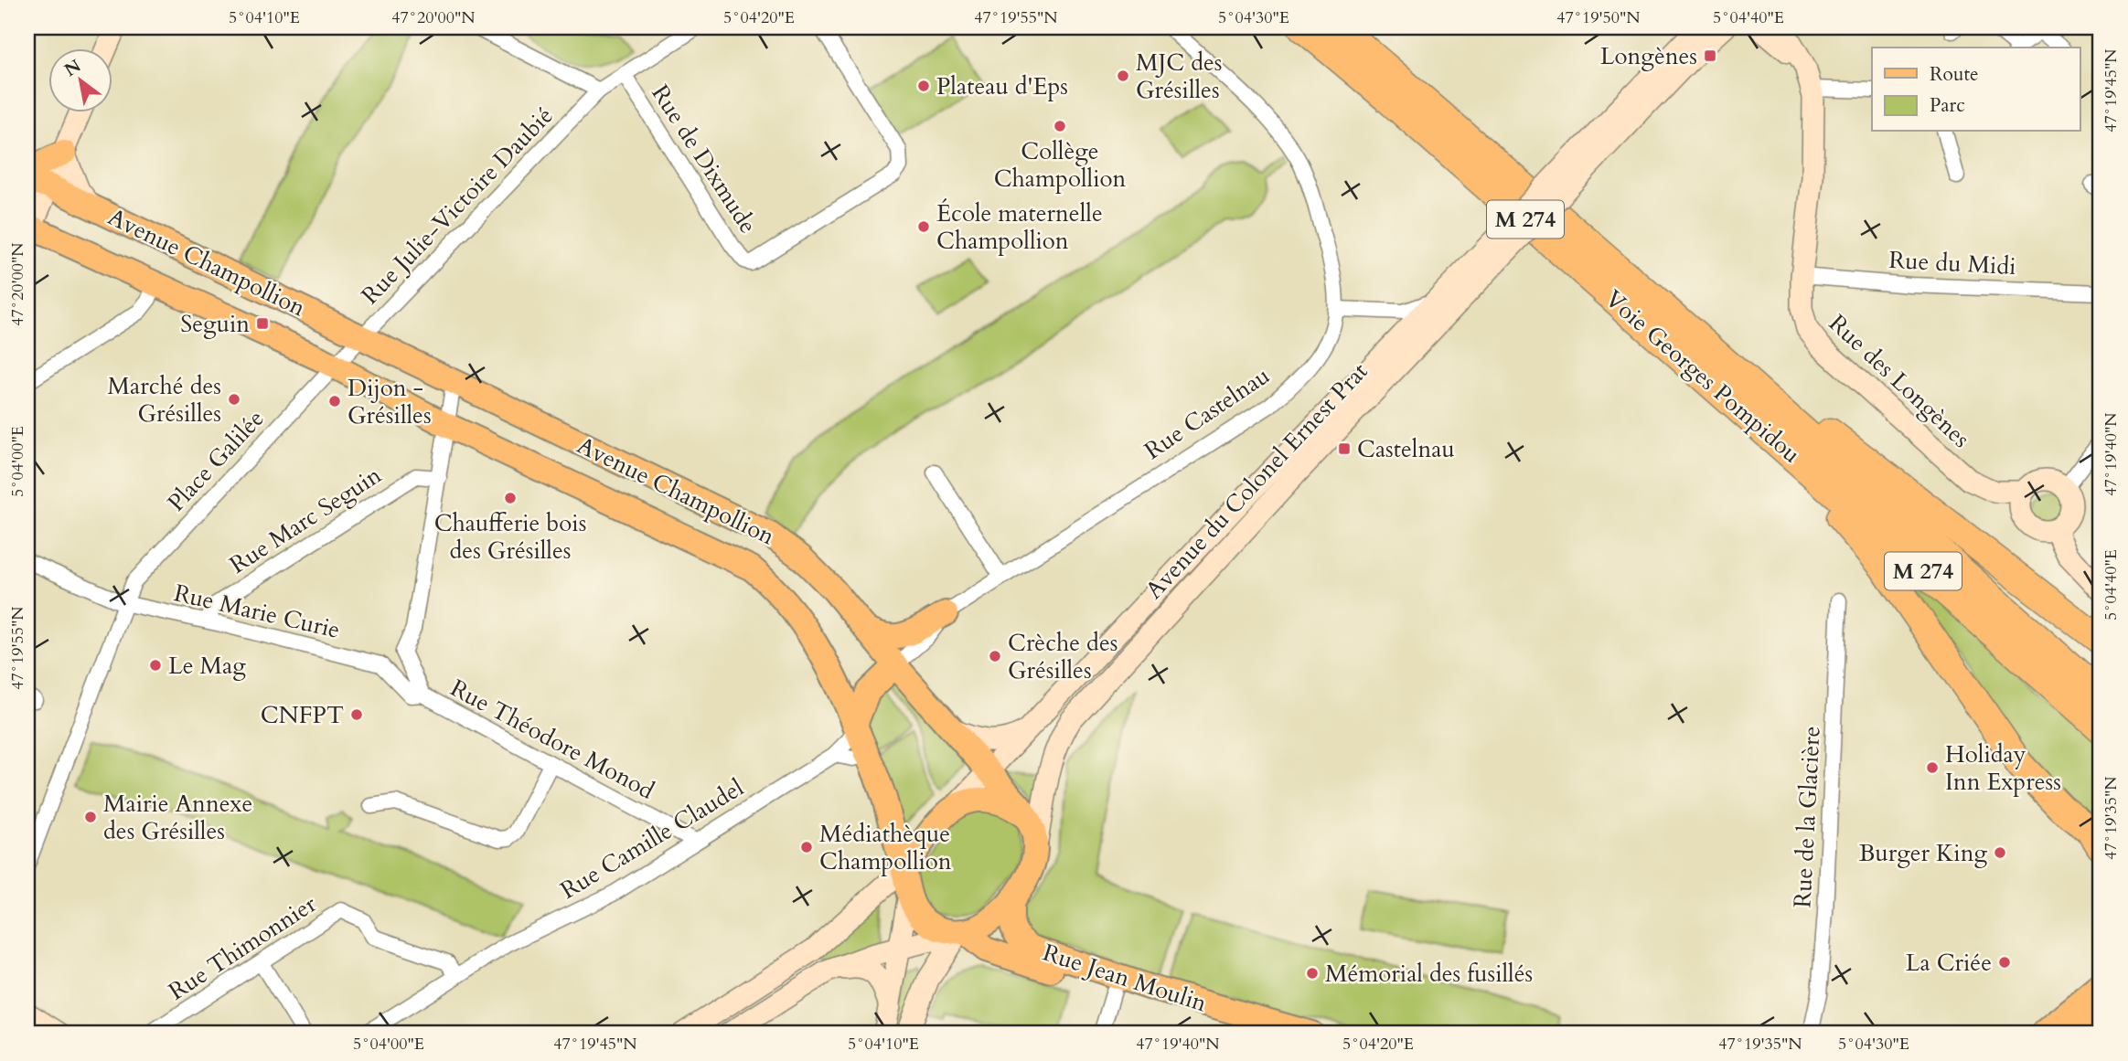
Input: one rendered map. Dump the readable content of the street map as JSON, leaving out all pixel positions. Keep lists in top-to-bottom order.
{
  "streets": {
    "highway": ["M 274", "Voie Georges Pompidou"],
    "main road": [
      "Avenue Champollion",
      "Rue des Longènes",
      "Avenue du Colonel Ernest Prat",
      "Rue Jean Moulin"
    ],
    "street": [
      "Rue de Dixmude",
      "Rue Julie-Victoire Daubié",
      "Rue du Midi",
      "Rue Castelnau",
      "Place Galilée",
      "Rue Marc Seguin",
      "Rue Marie Curie",
      "Rue Théodore Monod",
      "Rue de la Glacière",
      "Rue Camille Claudel",
      "Rue Thimonnier"
    ]
  },
  "crossings": [
    ["Rue Julie-Victoire Daubié", "Avenue Champollion"],
    ["Rue Julie-Victoire Daubié", "Place Galilée"],
    ["Avenue Champollion", "Rue Castelnau"],
    ["Avenue Champollion", "Place Galilée"],
    ["Avenue Champollion", "Avenue du Colonel Ernest Prat"],
    ["Avenue Champollion", "Rue Camille Claudel"],
    ["Avenue Champollion", "Rue Jean Moulin"],
    ["Rue du Midi", "Rue des Longènes"],
    ["Place Galilée", "Rue Marie Curie"],
    ["Avenue du Colonel Ernest Prat", "Rue Jean Moulin"],
    ["Rue Marc Seguin", "Rue Marie Curie"],
    ["Rue Marie Curie", "Rue Théodore Monod"],
    ["Rue Théodore Monod", "Rue Camille Claudel"],
    ["Rue Camille Claudel", "Rue Thimonnier"]
  ],
  "places": {
    "transit": ["Longènes", "Seguin", "Castelnau"],
    "other": [
      "MJC des Grésilles",
      "Plateau d'Eps",
      "Collège Champollion",
      "École maternelle Champollion",
      "Marché des Grésilles",
      "Dijon - Grésilles",
      "Chaufferie bois des Grésilles",
      "Crèche des Grésilles",
      "Le Mag",
      "CNFPT",
      "Holiday Inn Express",
      "Mairie Annexe des Grésilles",
      "Médiathèque Champollion",
      "Burger King",
      "La Criée",
      "Mémorial des fusillés"
    ]
  },
  "legend": ["Route", "Parc"],
  "north": "top left",
  "coordinates": [
    "5°04'10\"E",
    "47°20'00\"N",
    "5°04'20\"E",
    "47°19'55\"N",
    "5°04'30\"E",
    "47°19'50\"N",
    "5°04'40\"E",
    "47°19'45\"N",
    "47°19'40\"N",
    "5°04'00\"E",
    "47°19'35\"N"
  ]
}
